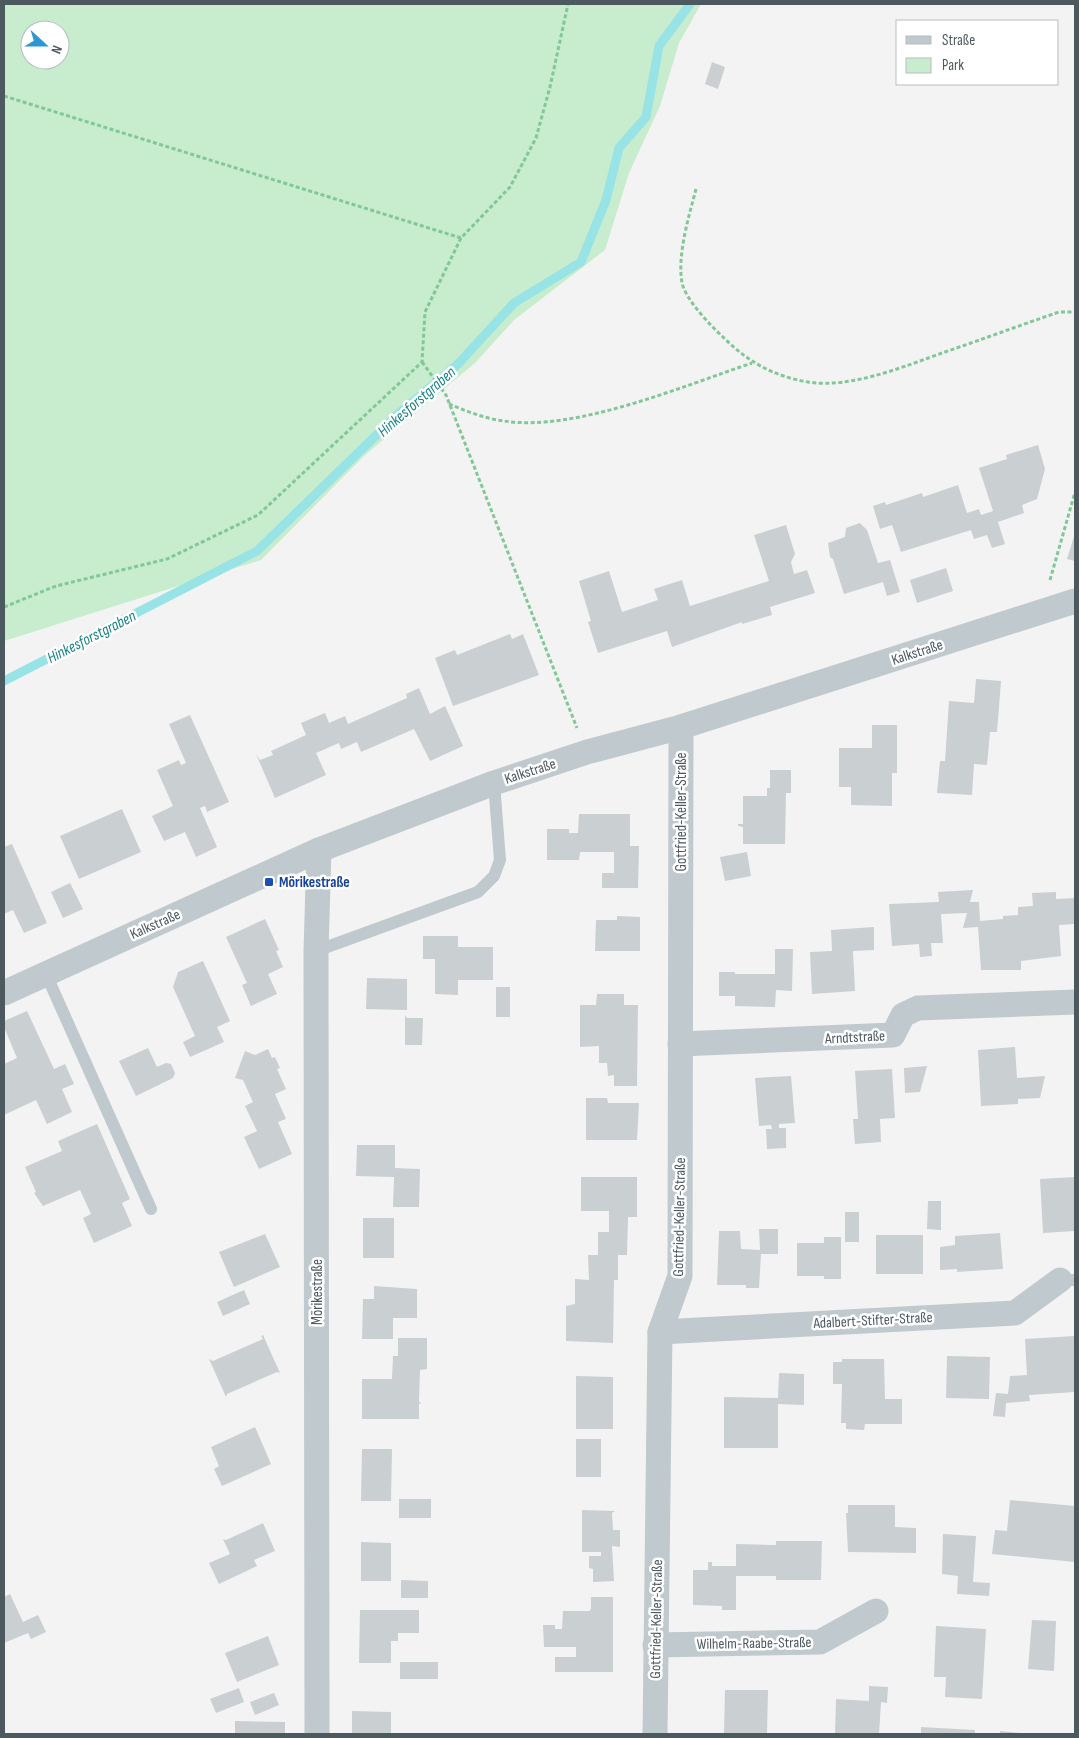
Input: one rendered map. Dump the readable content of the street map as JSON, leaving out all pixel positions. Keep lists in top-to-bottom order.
{
  "streets": {
    "street": [
      "Kalkstraße",
      "Gottfried-Keller-Straße",
      "Arndtstraße",
      "Mörikestraße",
      "Adalbert-Stifter-Straße",
      "Wilhelm-Raabe-Straße"
    ]
  },
  "crossings": [
    ["Kalkstraße", "Gottfried-Keller-Straße"],
    ["Kalkstraße", "Mörikestraße"],
    ["Gottfried-Keller-Straße", "Arndtstraße"],
    ["Gottfried-Keller-Straße", "Adalbert-Stifter-Straße"],
    ["Gottfried-Keller-Straße", "Wilhelm-Raabe-Straße"]
  ],
  "water": ["Hinkesforstgraben"],
  "places": {
    "transit": ["Mörikestraße"]
  },
  "legend": ["Straße", "Park"],
  "north": "right"
}
